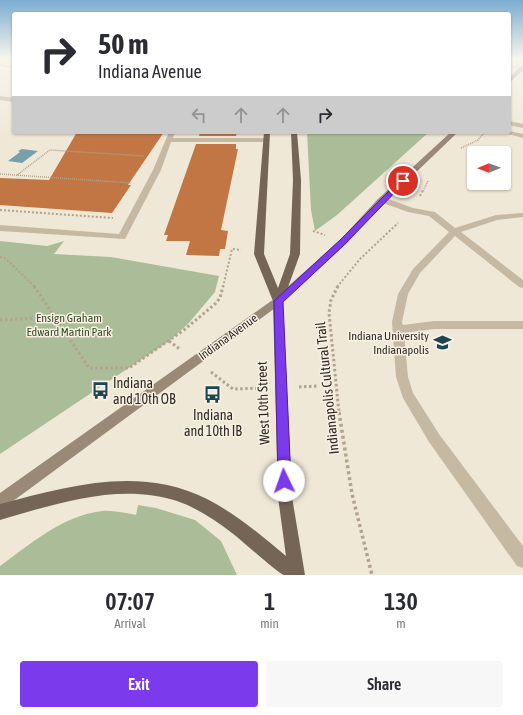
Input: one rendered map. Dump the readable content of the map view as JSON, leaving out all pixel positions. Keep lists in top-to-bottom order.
{
  "streets": {
    "main road": ["Indiana Avenue", "West 10th Street"],
    "path": ["Indianapolis Cultural Trail"]
  },
  "crossings": [
    ["Indiana Avenue", "West 10th Street"]
  ],
  "parks": ["Ensign Graham Edward Martin Park"],
  "places": {
    "school or university": ["Indiana University Indianapolis"],
    "bus stop": ["Indiana and 10th OB", "Indiana and 10th IB"]
  },
  "north": "left",
  "page": {
    "turn": ["50 m", "Indiana Avenue"],
    "eta": [
      "07:07",
      "Arrival",
      "1",
      "min",
      "130",
      "m"
    ],
    "buttons": ["Exit", "Share"]
  }
}
